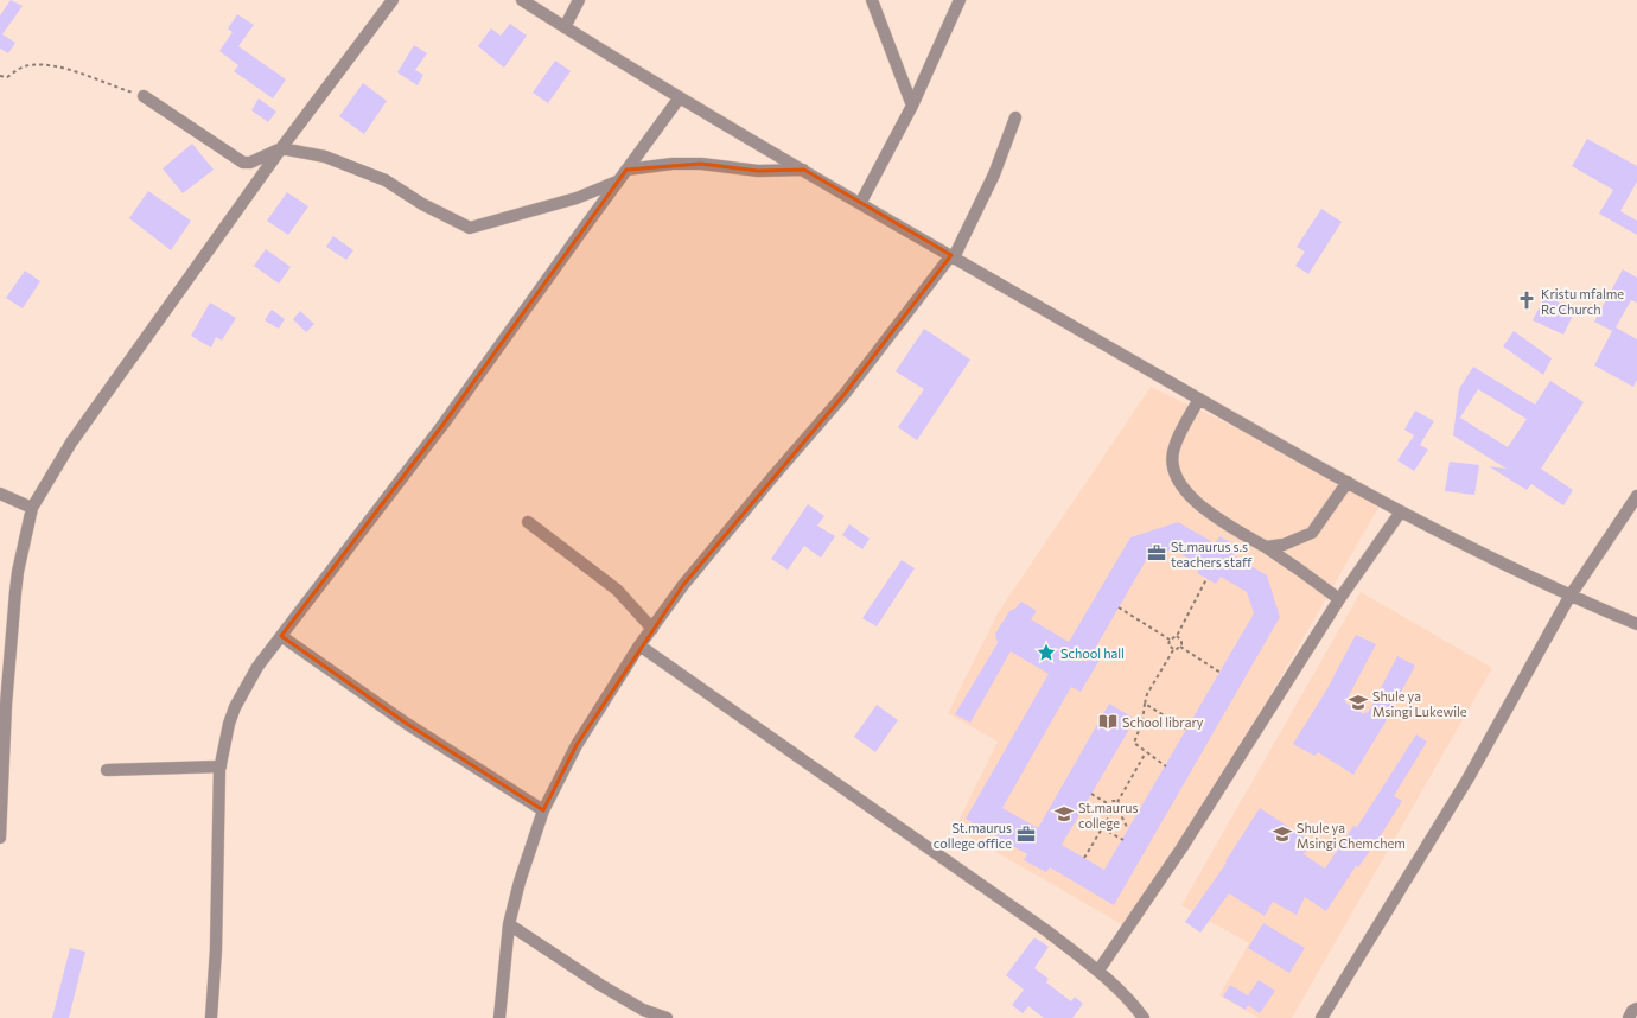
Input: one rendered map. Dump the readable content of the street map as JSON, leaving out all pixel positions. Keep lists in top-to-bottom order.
{
  "places": {
    "church": ["Kristu mfalme Rc Church"],
    "office": ["St.maurus s.s teachers staff", "St.maurus college office"],
    "place": ["School hall"],
    "school or university": ["Shule ya Msingi Lukewile", "St.maurus college", "Shule ya Msingi Chemchem"],
    "library": ["School library"]
  }
}
